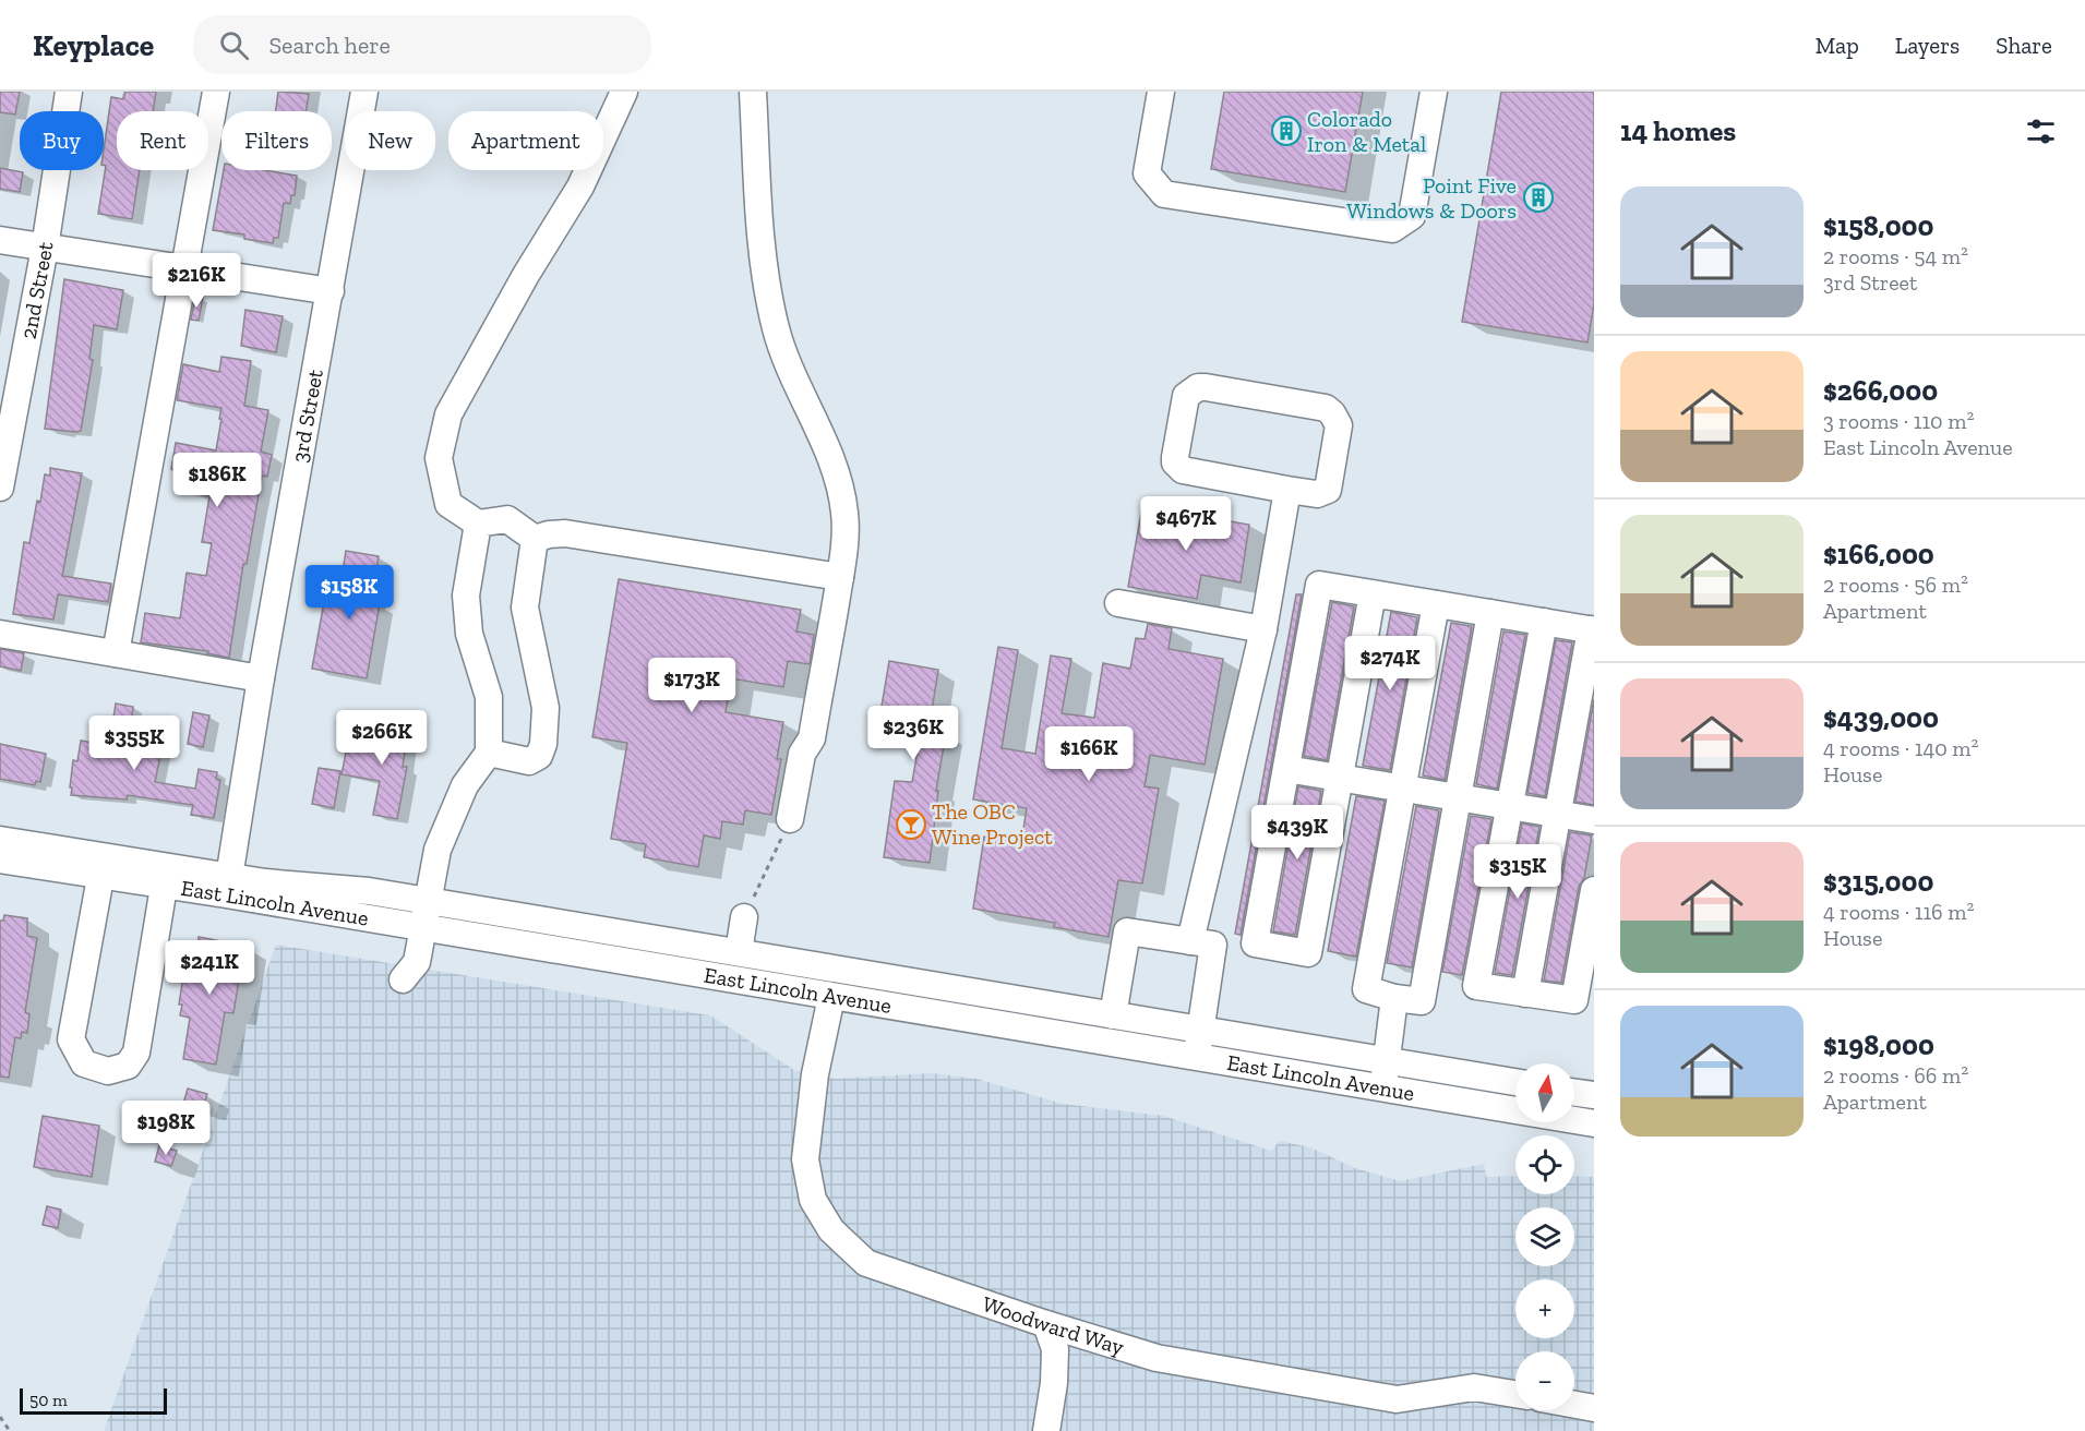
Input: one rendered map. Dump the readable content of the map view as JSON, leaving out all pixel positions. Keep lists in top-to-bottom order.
{
  "streets": {
    "street": [
      "2nd Street",
      "3rd Street",
      "East Lincoln Avenue",
      "Woodward Way"
    ]
  },
  "crossings": [
    ["3rd Street", "East Lincoln Avenue"],
    ["East Lincoln Avenue", "Woodward Way"]
  ],
  "places": {
    "building": ["Colorado Iron & Metal", "Point Five Windows & Doors"],
    "bar": ["The OBC Wine Project"]
  },
  "scale_bar": "50 m",
  "north": "top",
  "page": {
    "header": "Keyplace",
    "search": "Search here",
    "nav": ["Map", "Layers", "Share"],
    "heading": "14 homes",
    "chip": [
      "Buy",
      "Rent",
      "Filters",
      "New",
      "Apartment"
    ],
    "list": [
      {
        "name": "$158,000",
        "note": "2 rooms · 54 m² · 3rd Street"
      },
      {
        "name": "$266,000",
        "note": "3 rooms · 110 m² · East Lincoln Avenue"
      },
      {
        "name": "$166,000",
        "note": "2 rooms · 56 m² · Apartment"
      },
      {
        "name": "$439,000",
        "note": "4 rooms · 140 m² · House"
      },
      {
        "name": "$315,000",
        "note": "4 rooms · 116 m² · House"
      },
      {
        "name": "$198,000",
        "note": "2 rooms · 66 m² · Apartment"
      }
    ],
    "price": [
      "$216K",
      "$186K",
      "$467K",
      "$158K",
      "$274K",
      "$173K",
      "$236K",
      "$266K",
      "$355K",
      "$166K",
      "$439K",
      "$315K",
      "$241K",
      "$198K"
    ],
    "map_buttons": ["+", "−"],
    "scale": "50 m"
  }
}
